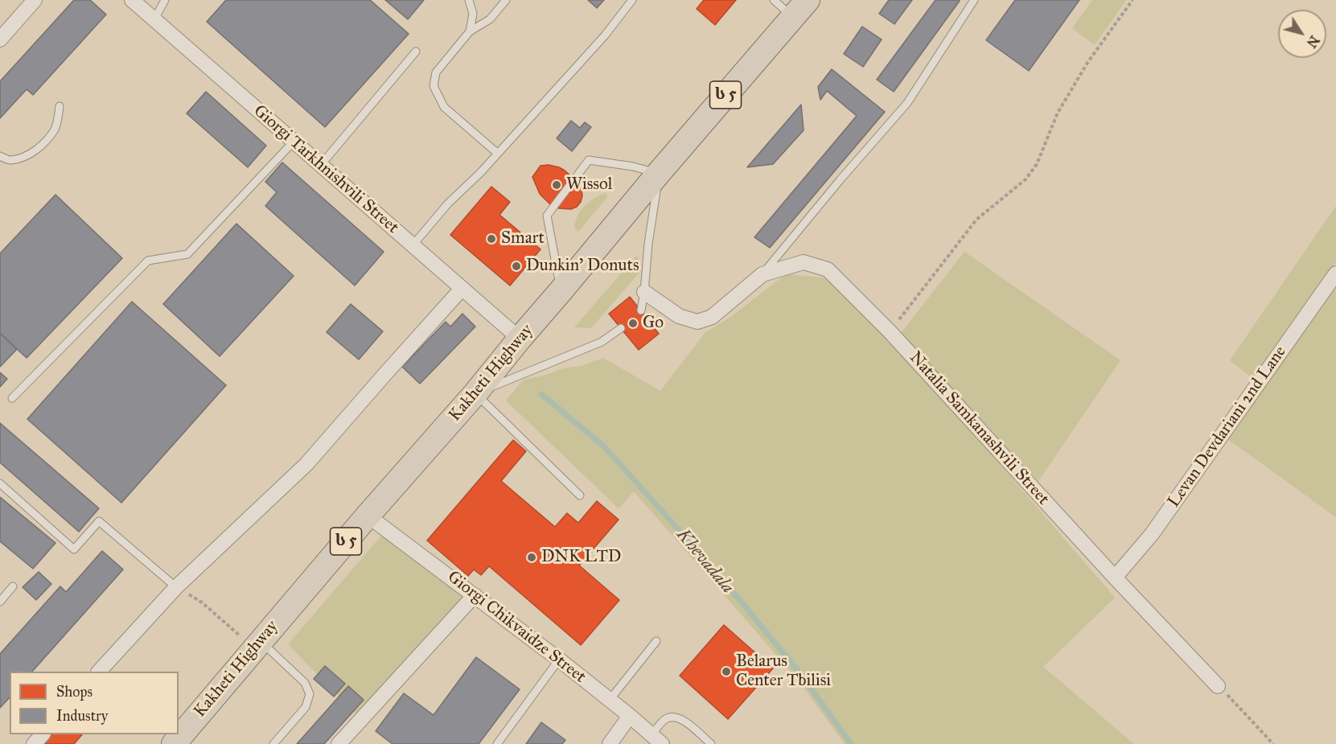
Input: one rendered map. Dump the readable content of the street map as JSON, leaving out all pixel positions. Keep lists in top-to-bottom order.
{
  "streets": {
    "highway": ["ს 5", "Kakheti Highway"],
    "street": [
      "Giorgi Tarkhnishvili Street",
      "Levan Devdariani 2nd Lane",
      "Natalia Samkanashvili Street",
      "Giorgi Chikvaidze Street"
    ]
  },
  "crossings": [
    ["Giorgi Tarkhnishvili Street", "Kakheti Highway"],
    ["Kakheti Highway", "Giorgi Chikvaidze Street"],
    ["Levan Devdariani 2nd Lane", "Natalia Samkanashvili Street"]
  ],
  "water": ["Khevadala"],
  "places": [
    "Wissol",
    "Smart",
    "Dunkin' Donuts",
    "Go",
    "DNK LTD",
    "Belarus Center Tbilisi"
  ],
  "legend": ["Shops", "Industry"],
  "north": "bottom right"
}
